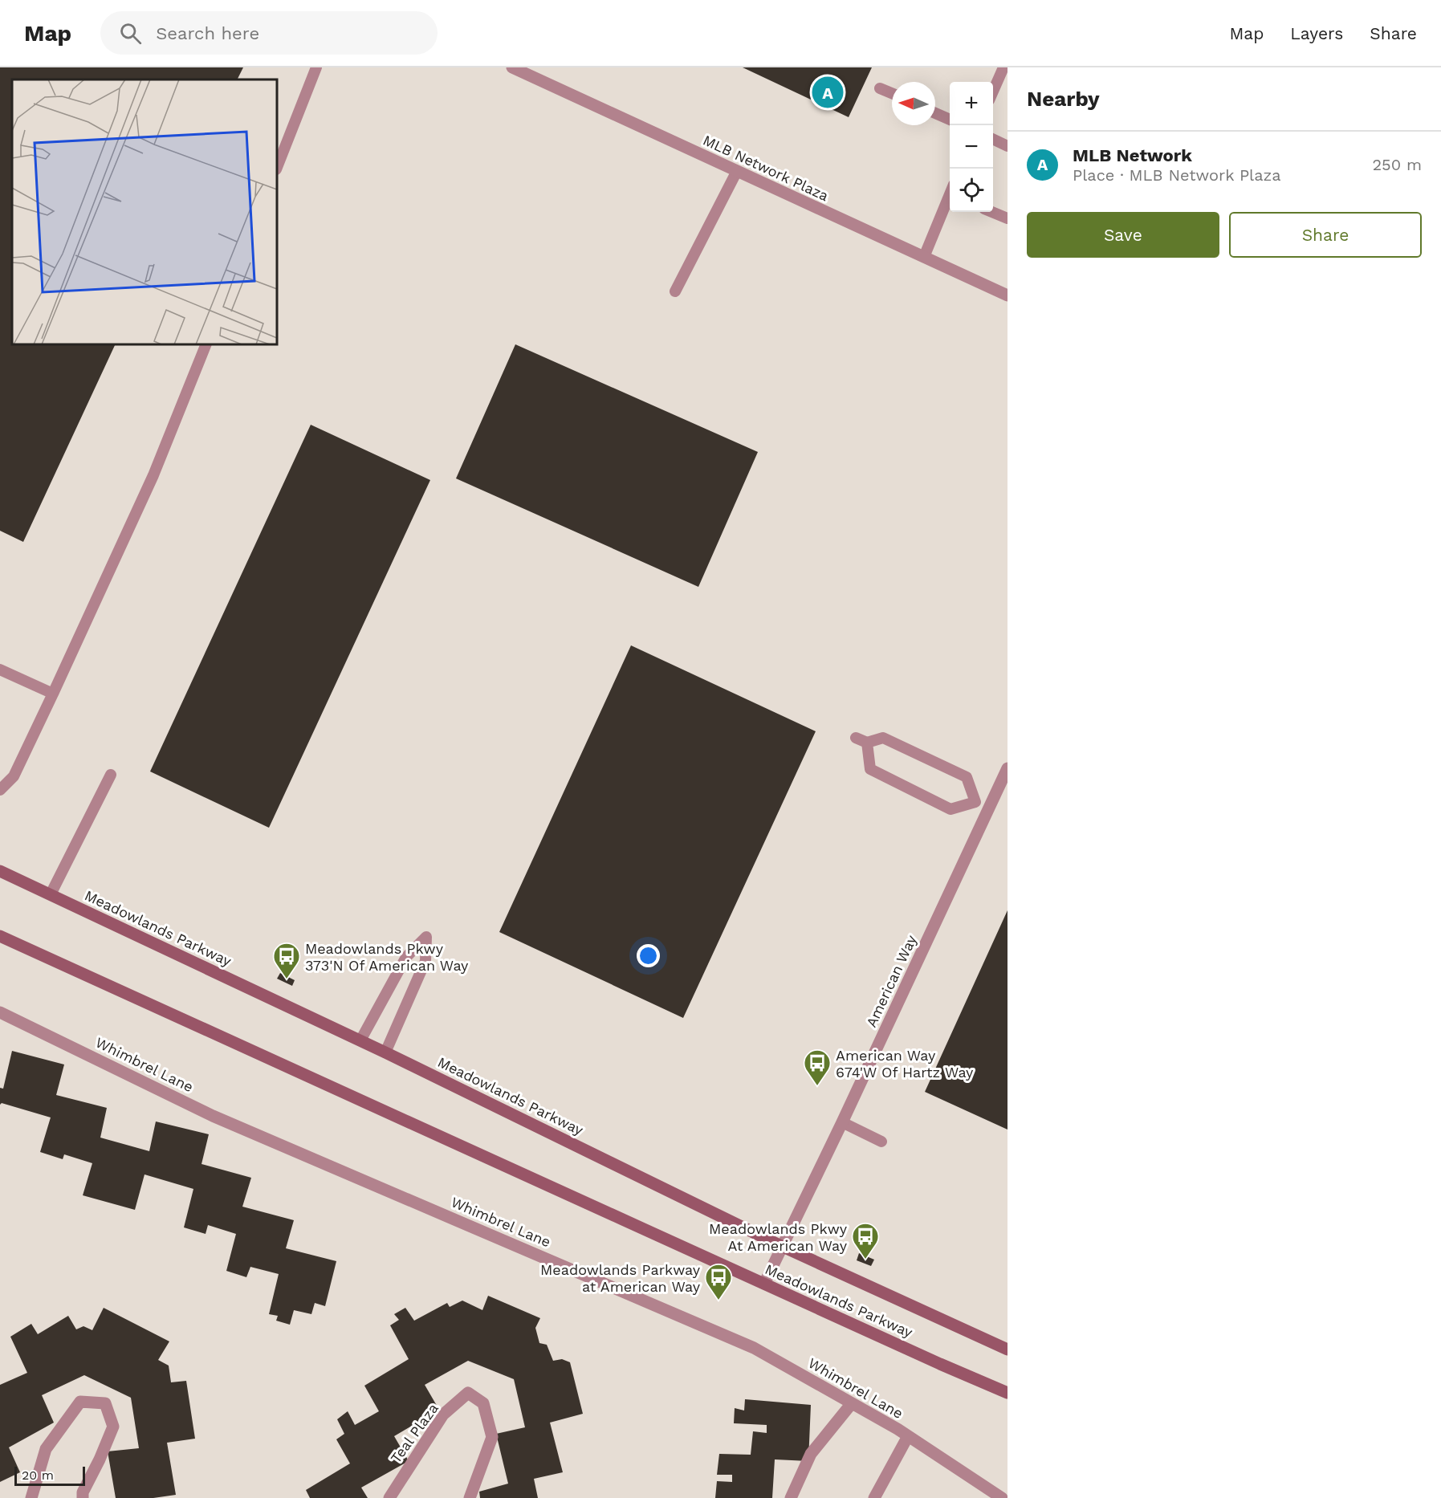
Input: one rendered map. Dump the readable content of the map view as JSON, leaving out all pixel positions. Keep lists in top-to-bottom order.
{
  "streets": {
    "main road": ["Meadowlands Parkway"],
    "street": [
      "MLB Network Plaza",
      "American Way",
      "Whimbrel Lane",
      "Teal Plaza"
    ]
  },
  "crossings": [
    ["Meadowlands Parkway", "American Way"]
  ],
  "places": {
    "bus stop": [
      "Meadowlands Pkwy 373'N Of American Way",
      "American Way 674'W Of Hartz Way",
      "Meadowlands Pkwy At American Way",
      "Meadowlands Parkway at American Way"
    ]
  },
  "scale_bar": "20 m",
  "north": "left",
  "page": {
    "header": "Map",
    "search": "Search here",
    "nav": ["Map", "Layers", "Share"],
    "heading": "Nearby",
    "pins": "A",
    "map_buttons": ["+", "−"],
    "list": [
      {
        "mark": "A",
        "name": "MLB Network",
        "note": "Place · MLB Network Plaza",
        "value": "250 m"
      }
    ],
    "buttons": ["Save", "Share"],
    "scale": "20 m"
  }
}
